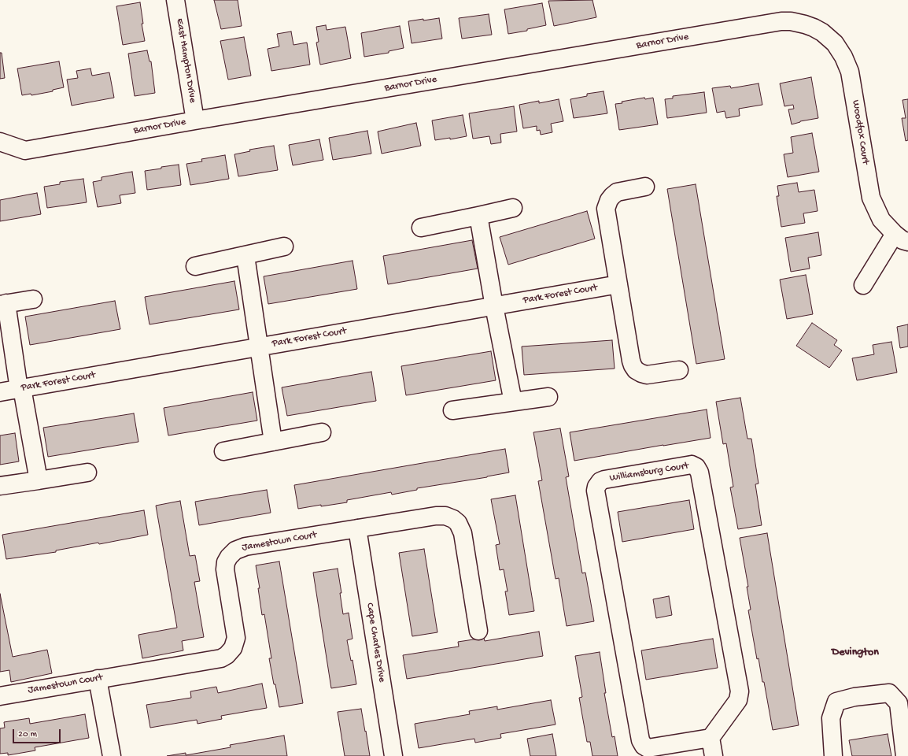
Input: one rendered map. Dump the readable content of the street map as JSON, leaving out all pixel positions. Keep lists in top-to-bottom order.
{
  "streets": {
    "street": [
      "Barnor Drive",
      "East Hampton Drive",
      "Woodfox Court",
      "Park Forest Court",
      "Williamsburg Court",
      "Jamestown Court",
      "Cape Charles Drive"
    ]
  },
  "crossings": [
    ["Barnor Drive", "East Hampton Drive"],
    ["Barnor Drive", "Woodfox Court"],
    ["Jamestown Court", "Cape Charles Drive"]
  ],
  "districts": ["Devington"],
  "scale_bar": "20 m"
}
